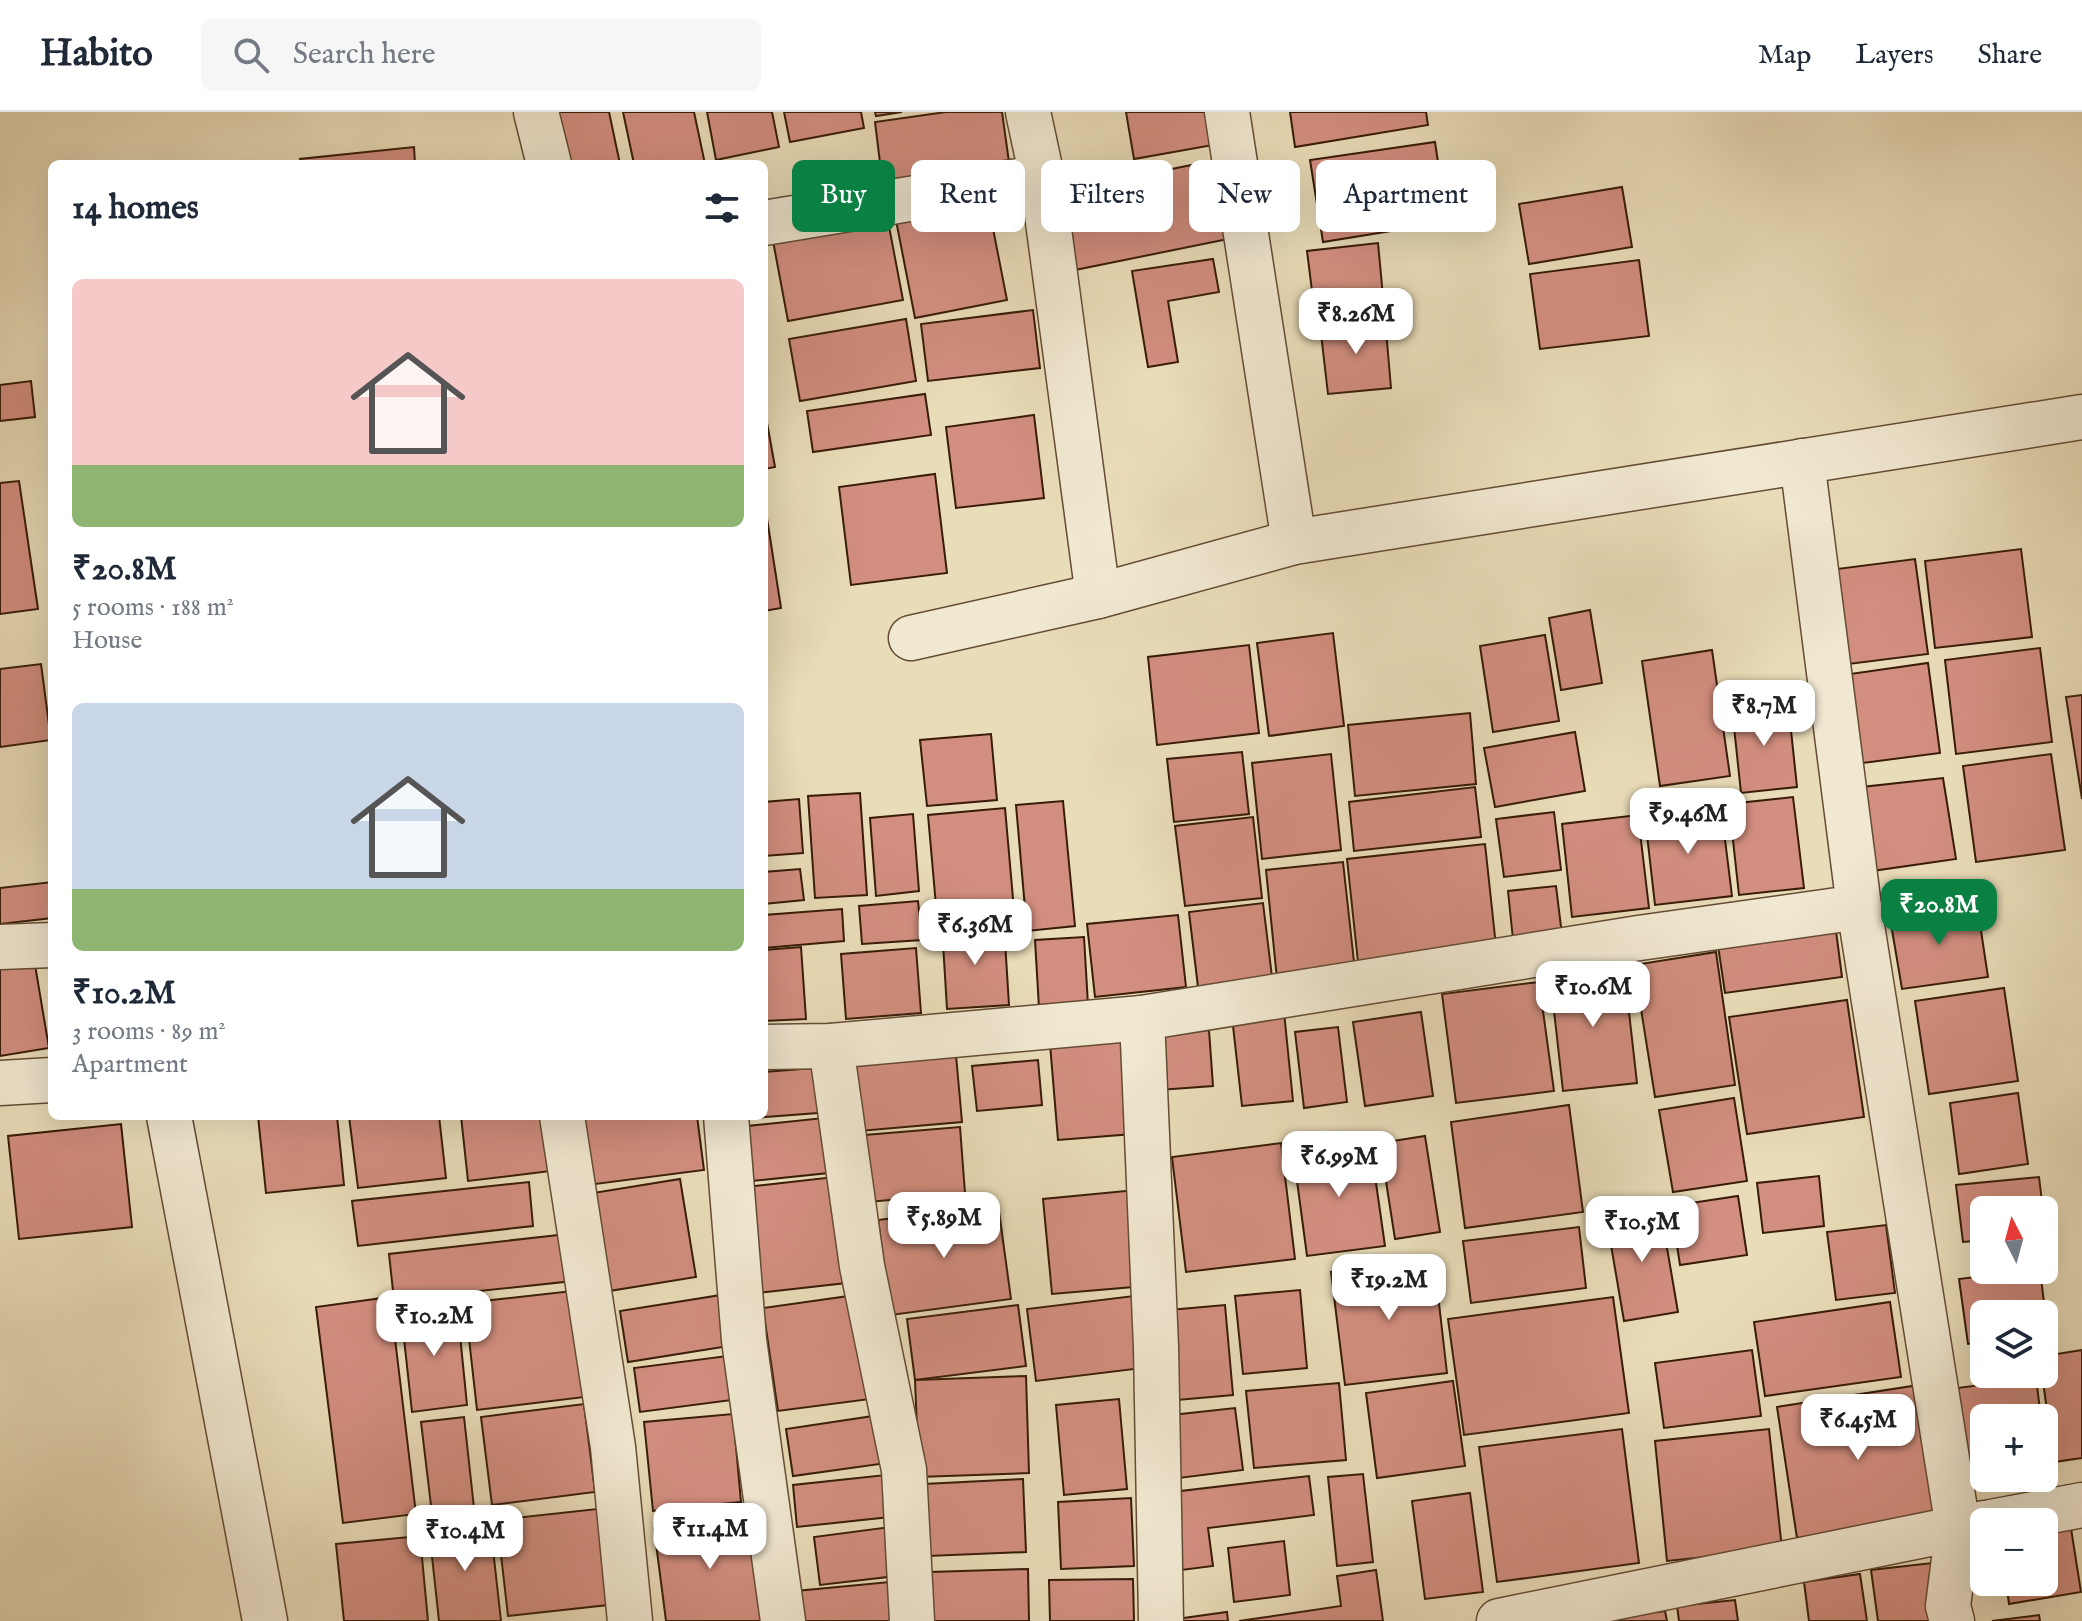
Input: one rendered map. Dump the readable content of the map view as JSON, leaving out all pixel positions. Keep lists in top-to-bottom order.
{
  "north": "top",
  "page": {
    "header": "Habito",
    "search": "Search here",
    "nav": ["Map", "Layers", "Share"],
    "chip": [
      "Buy",
      "Rent",
      "Filters",
      "New",
      "Apartment"
    ],
    "heading": "14 homes",
    "list": [
      {
        "name": "₹20.8M",
        "note": "5 rooms · 188 m² · House"
      },
      {
        "name": "₹10.2M",
        "note": "3 rooms · 89 m² · Apartment"
      }
    ],
    "price": [
      "₹8.26M",
      "₹8.7M",
      "₹9.46M",
      "₹20.8M",
      "₹6.36M",
      "₹10.6M",
      "₹6.99M",
      "₹5.89M",
      "₹10.5M",
      "₹19.2M",
      "₹10.2M",
      "₹6.45M",
      "₹11.4M",
      "₹10.4M"
    ],
    "map_buttons": ["+", "−"]
  }
}
